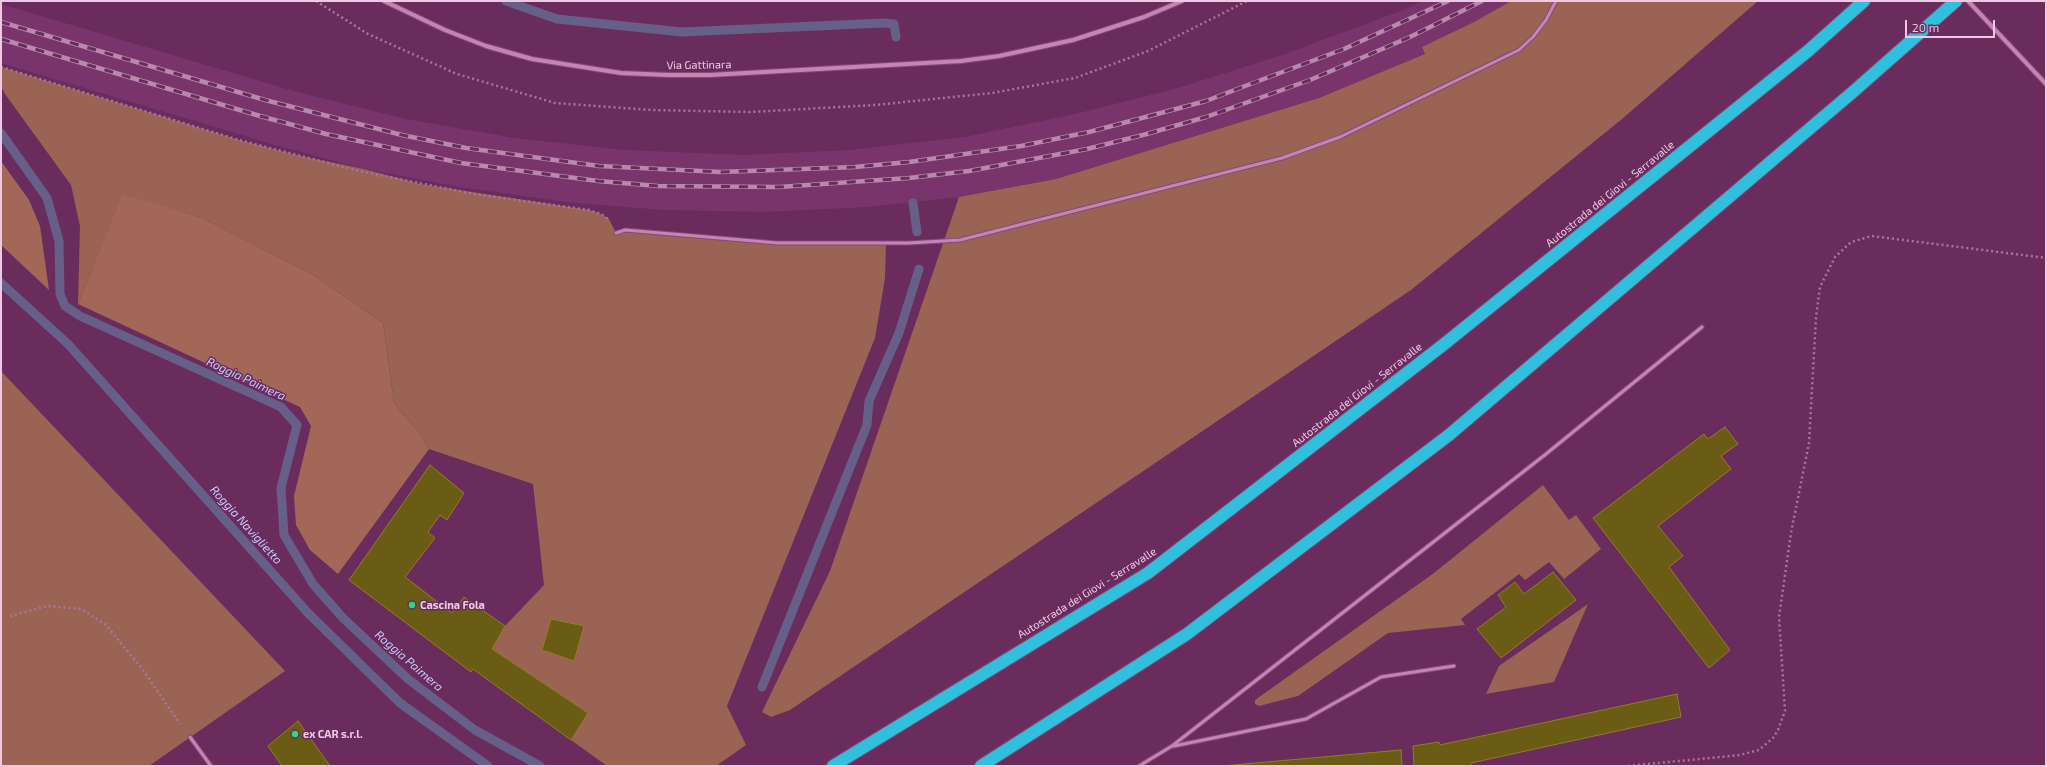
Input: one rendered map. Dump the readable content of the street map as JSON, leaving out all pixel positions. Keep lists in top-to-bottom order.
{
  "streets": {
    "highway": ["Autostrada dei Giovi - Serravalle"],
    "street": ["Via Gattinara"]
  },
  "water": ["Roggia Paimera", "Roggia Naviglietto"],
  "places": ["Cascina Fola", "ex CAR s.r.l."],
  "scale_bar": "20 m"
}
